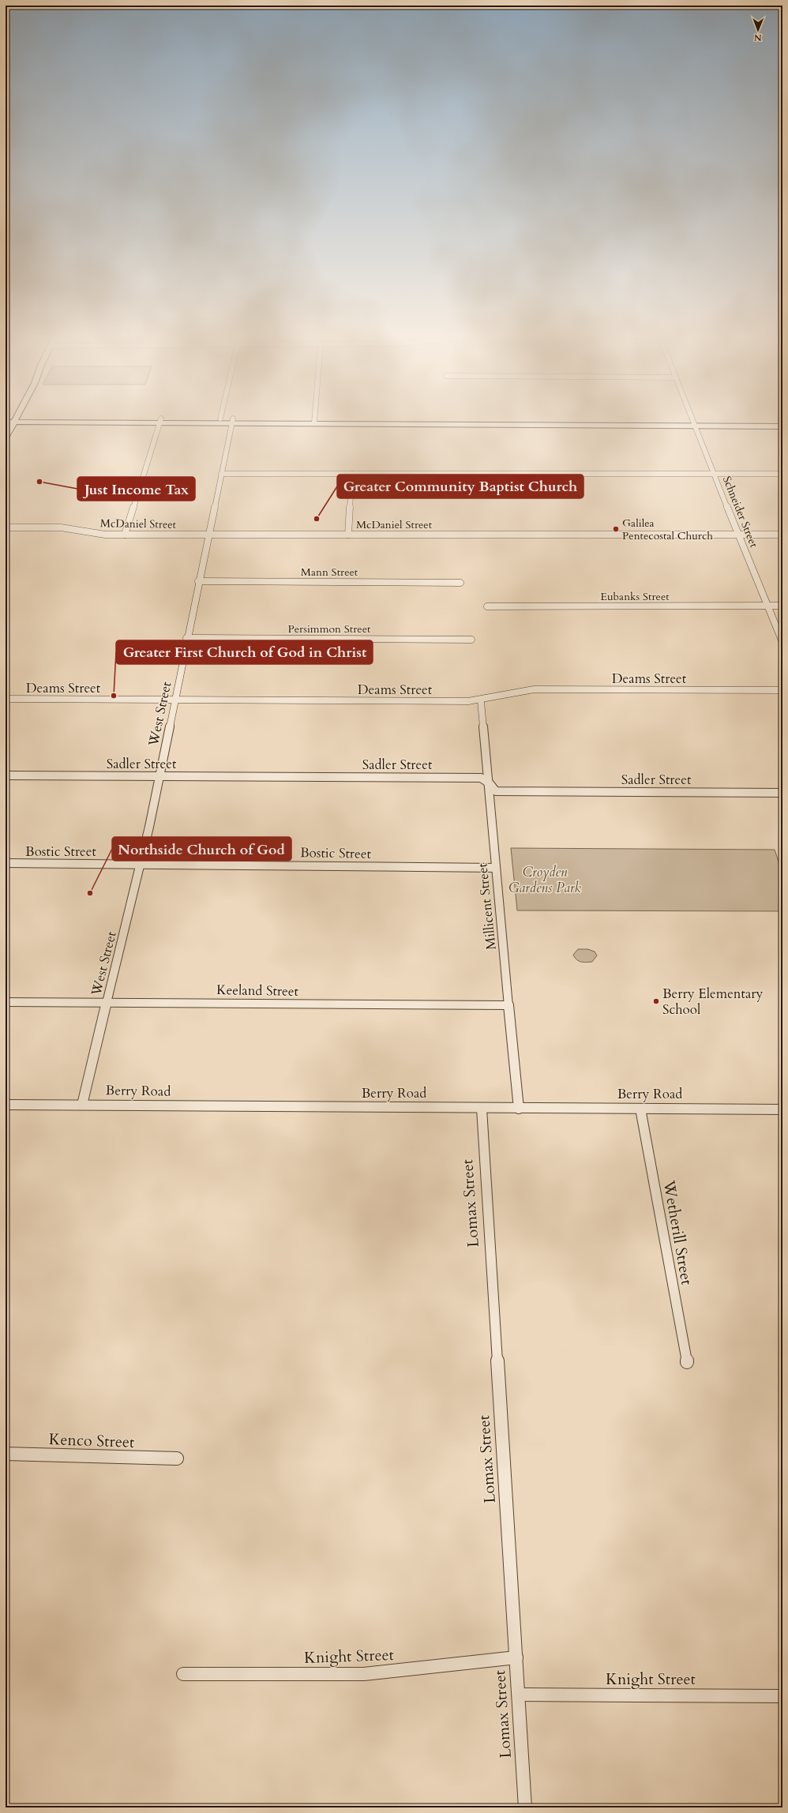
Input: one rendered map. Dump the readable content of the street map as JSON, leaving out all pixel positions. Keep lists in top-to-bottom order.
{
  "streets": {
    "street": [
      "Schneider Street",
      "McDaniel Street",
      "Mann Street",
      "Eubanks Street",
      "Persimmon Street",
      "Deams Street",
      "West Street",
      "Sadler Street",
      "Bostic Street",
      "Millicent Street",
      "Keeland Street",
      "Berry Road",
      "Lomax Street",
      "Wetherill Street",
      "Kenco Street",
      "Knight Street"
    ]
  },
  "crossings": [
    ["Schneider Street", "McDaniel Street"],
    ["Schneider Street", "Eubanks Street"],
    ["McDaniel Street", "West Street"],
    ["Mann Street", "West Street"],
    ["Persimmon Street", "West Street"],
    ["Deams Street", "West Street"],
    ["Deams Street", "Millicent Street"],
    ["West Street", "Sadler Street"],
    ["West Street", "Bostic Street"],
    ["West Street", "Keeland Street"],
    ["West Street", "Berry Road"],
    ["Sadler Street", "Millicent Street"],
    ["Bostic Street", "Millicent Street"],
    ["Millicent Street", "Keeland Street"],
    ["Millicent Street", "Berry Road"],
    ["Berry Road", "Lomax Street"],
    ["Berry Road", "Wetherill Street"],
    ["Lomax Street", "Knight Street"]
  ],
  "parks": ["Croyden Gardens Park"],
  "places": [
    "Just Income Tax",
    "Greater Community Baptist Church",
    "Galilea Pentecostal Church",
    "Greater First Church of God in Christ",
    "Northside Church of God",
    "Berry Elementary School"
  ],
  "north": "bottom"
}
